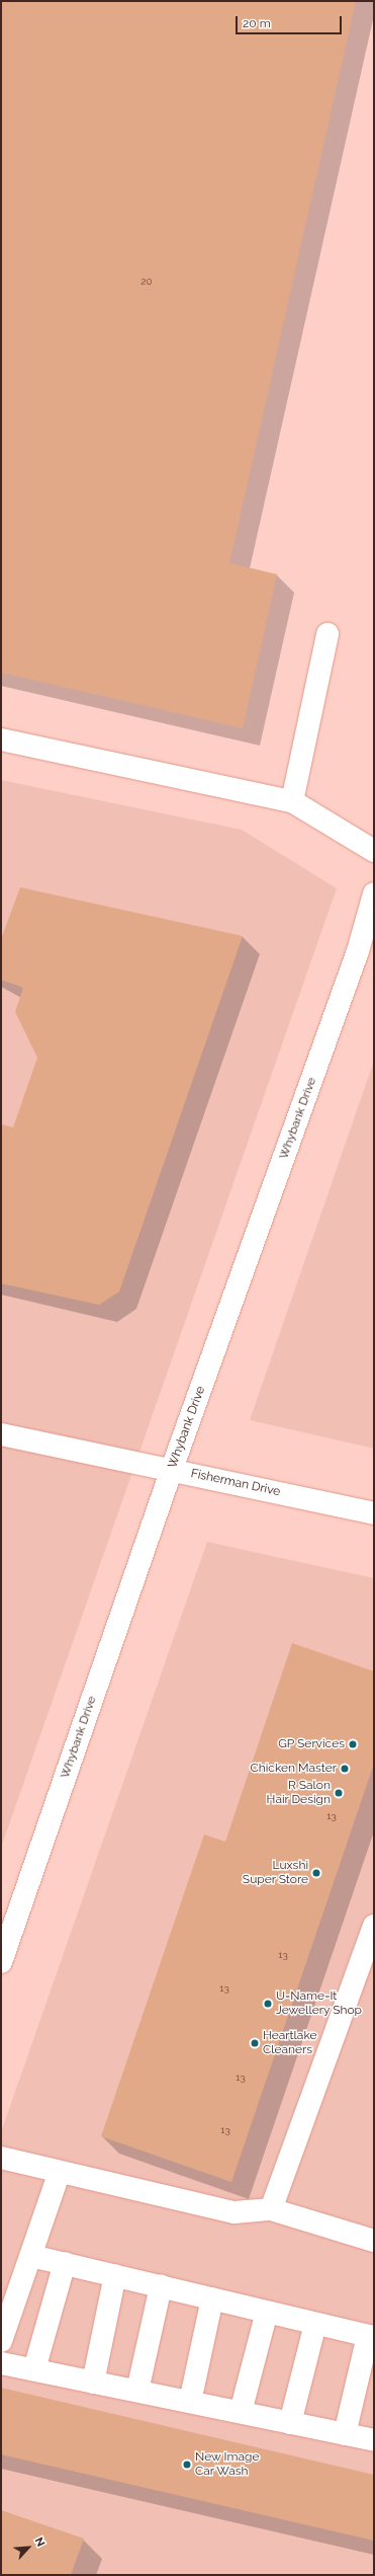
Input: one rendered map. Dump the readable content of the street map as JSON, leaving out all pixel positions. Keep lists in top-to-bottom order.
{
  "streets": {
    "street": ["Whybank Drive", "Fisherman Drive"]
  },
  "crossings": [
    ["Whybank Drive", "Fisherman Drive"]
  ],
  "places": [
    "GP Services",
    "Chicken Master",
    "R Salon Hair Design",
    "Luxshi Super Store",
    "U=Name=It Jewellery Shop",
    "Heartlake Cleaners",
    "New Image Car Wash"
  ],
  "house_numbers": [
    "20",
    "13",
    "13",
    "13",
    "13",
    "13"
  ],
  "scale_bar": "20 m",
  "north": "top right"
}
